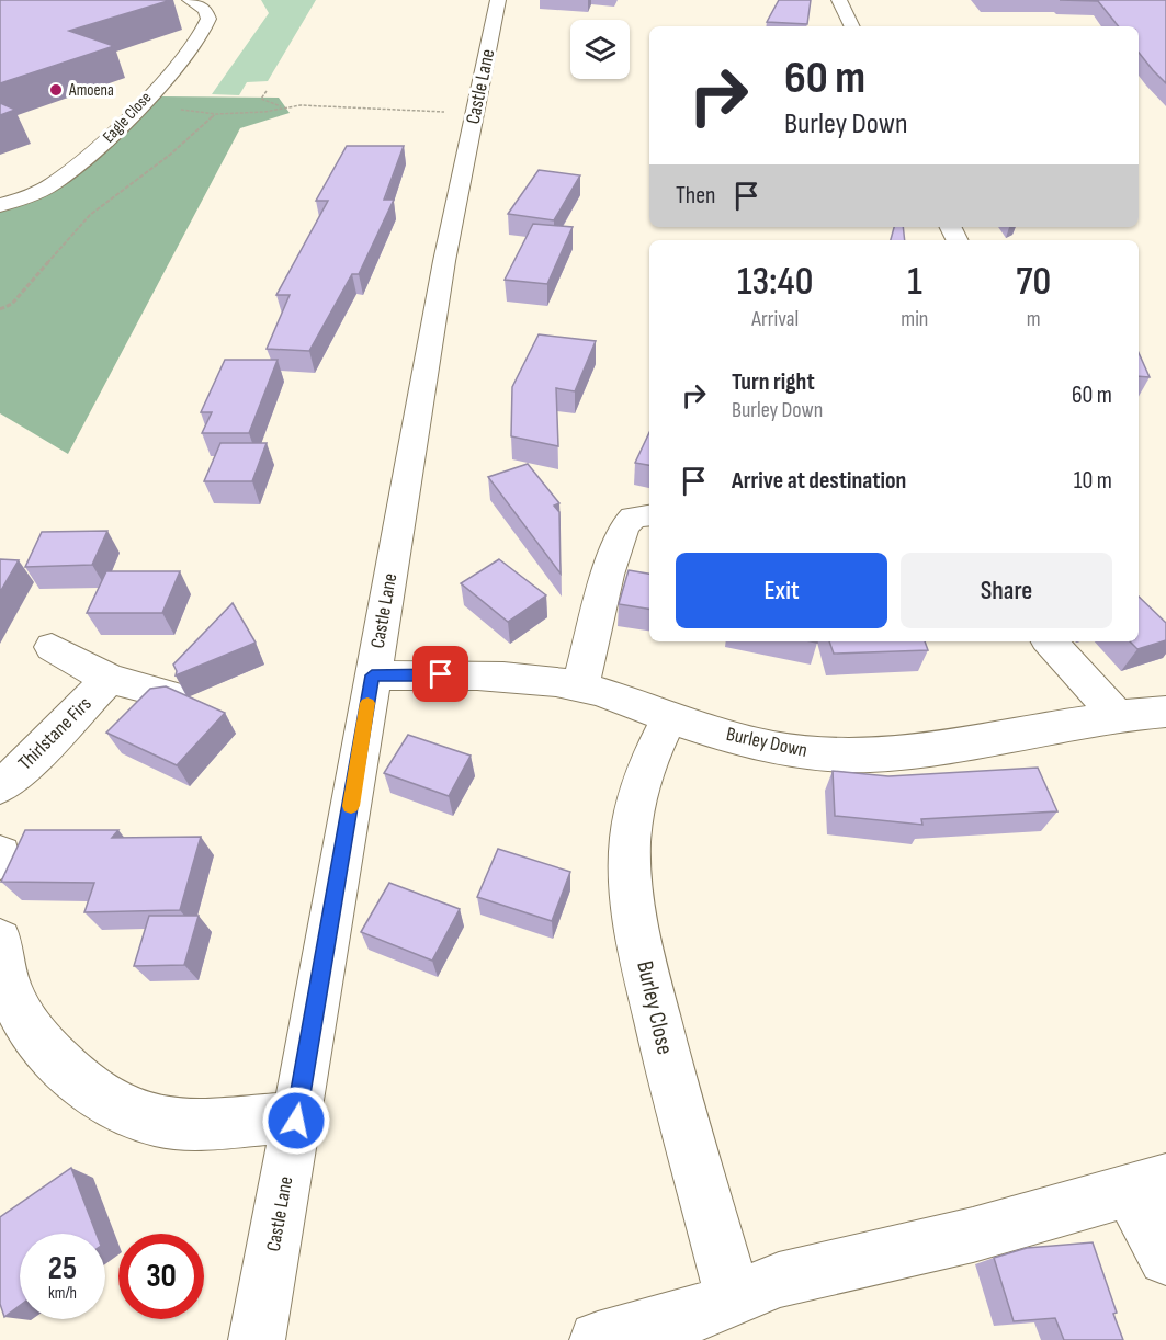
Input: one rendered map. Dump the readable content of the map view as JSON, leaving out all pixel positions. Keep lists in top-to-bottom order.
{
  "streets": {
    "street": [
      "Castle Lane",
      "Eagle Close",
      "Thirlstane Firs",
      "Burley Down",
      "Burley Close"
    ]
  },
  "crossings": [
    ["Castle Lane", "Burley Down"],
    ["Burley Down", "Burley Close"]
  ],
  "places": ["Amoena"],
  "page": {
    "turn": ["60 m", "Burley Down"],
    "then": "Then",
    "eta": [
      "13:40",
      "Arrival",
      "1",
      "min",
      "70",
      "m"
    ],
    "list": [
      {
        "name": "Turn right",
        "note": "Burley Down",
        "value": "60 m"
      },
      {
        "name": "Arrive at destination",
        "value": "10 m"
      }
    ],
    "buttons": ["Exit", "Share"],
    "speed": "25 km/h",
    "limit": "30"
  }
}
